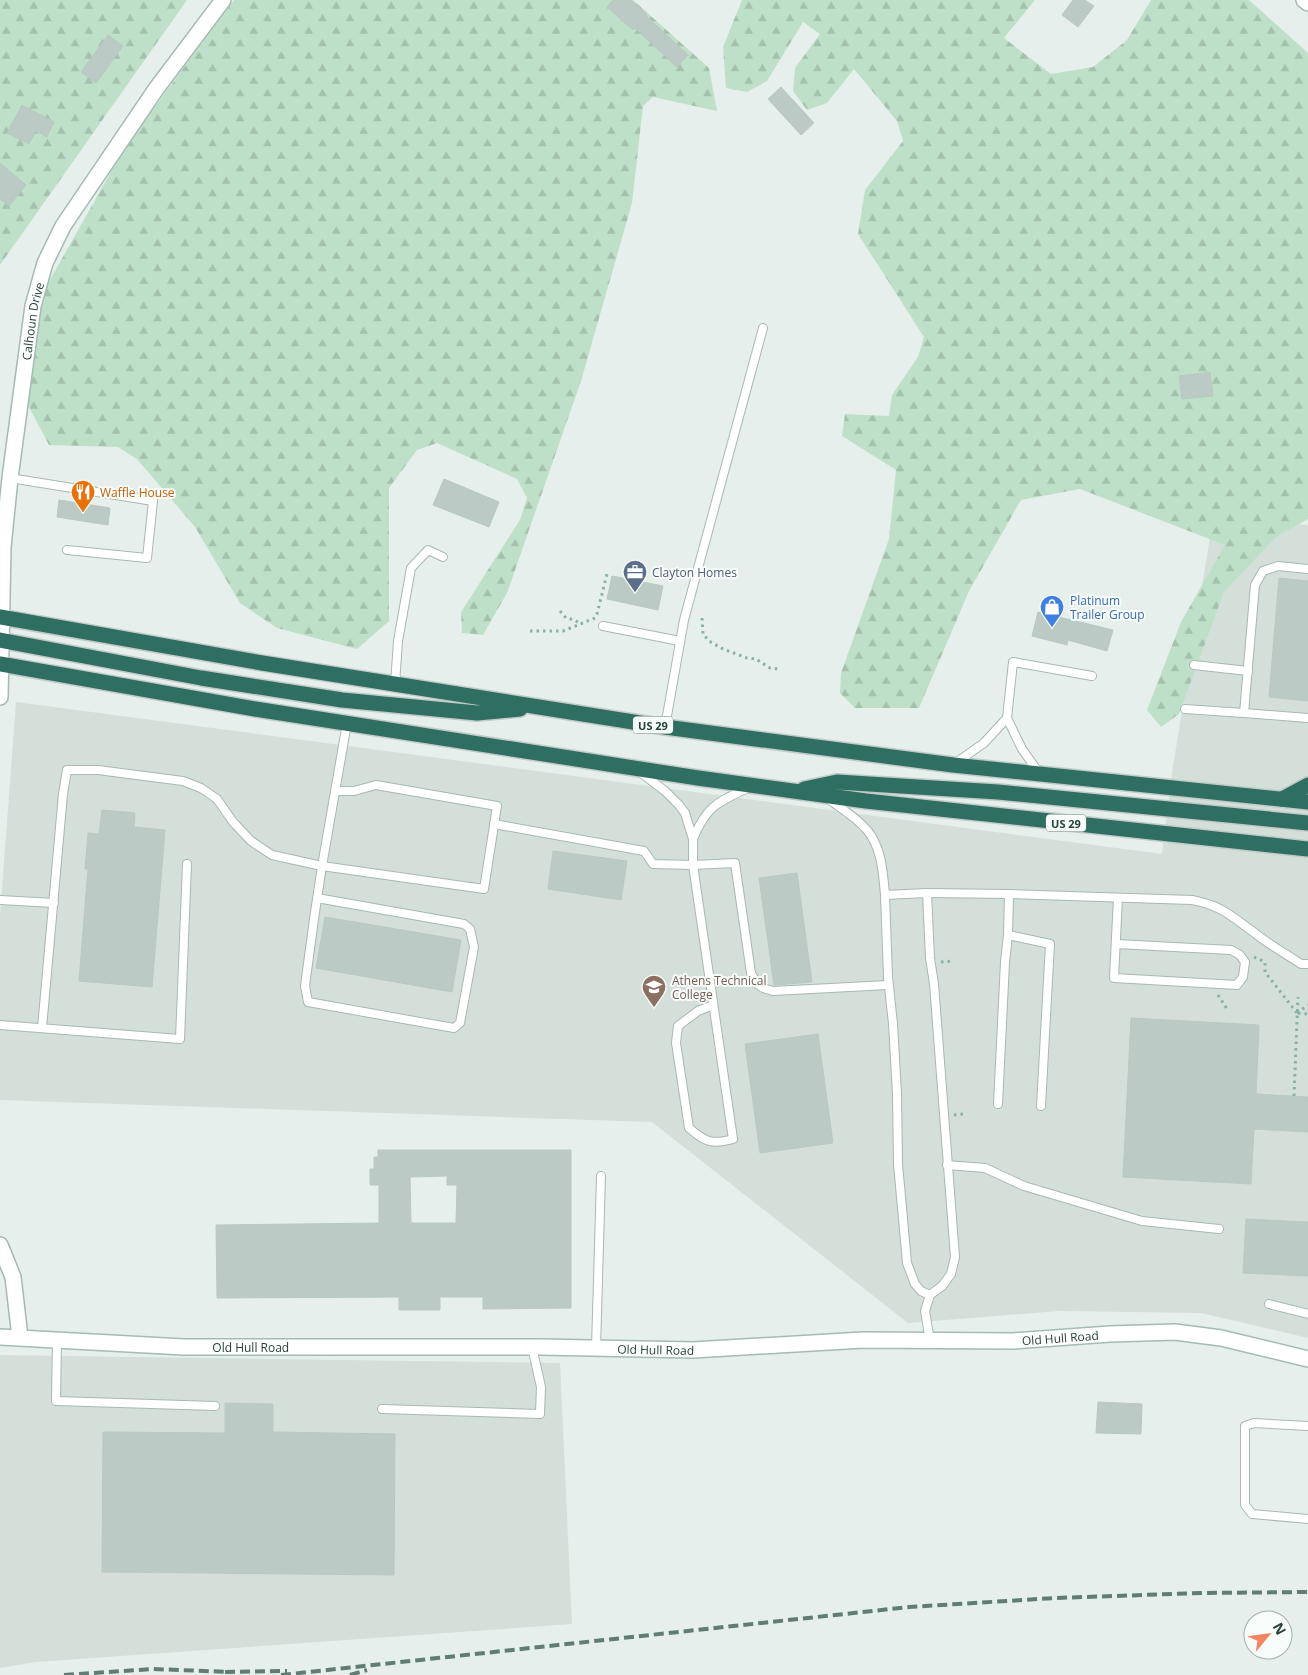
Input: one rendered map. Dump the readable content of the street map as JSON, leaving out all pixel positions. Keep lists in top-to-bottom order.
{
  "streets": {
    "highway": ["US 29"],
    "main road": ["Calhoun Drive", "Old Hull Road"]
  },
  "crossings": [
    ["Calhoun Drive", "US 29"]
  ],
  "places": {
    "restaurant": ["Waffle House"],
    "office": ["Clayton Homes"],
    "shop": ["Platinum Trailer Group"],
    "school or university": ["Athens Technical College"]
  },
  "north": "top right"
}
